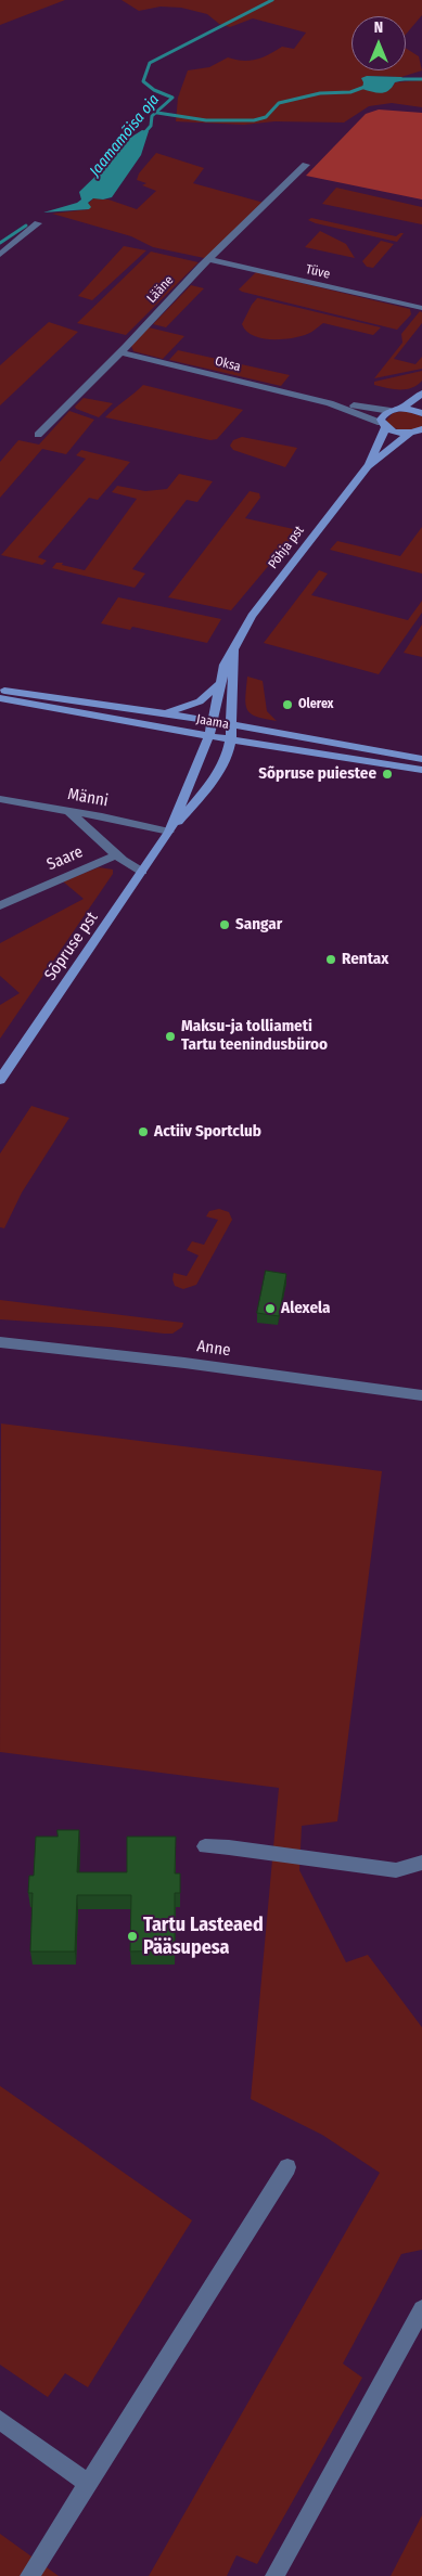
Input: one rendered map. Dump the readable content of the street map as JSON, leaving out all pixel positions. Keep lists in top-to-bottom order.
{
  "streets": {
    "main road": ["Põhja pst", "Jaama", "Sõpruse pst"],
    "street": [
      "Tüve",
      "Lääne",
      "Oksa",
      "Männi",
      "Saare",
      "Anne"
    ]
  },
  "crossings": [
    ["Tüve", "Lääne"],
    ["Lääne", "Oksa"],
    ["Oksa", "Põhja pst"],
    ["Põhja pst", "Jaama"],
    ["Põhja pst", "Sõpruse pst"],
    ["Jaama", "Sõpruse pst"],
    ["Männi", "Sõpruse pst"]
  ],
  "water": ["Jaamamõisa oja"],
  "places": [
    "Olerex",
    "Sõpruse puiestee",
    "Sangar",
    "Rentax",
    "Maksu-ja tolliameti Tartu teenindusbüroo",
    "Actiiv Sportclub",
    "Alexela",
    "Tartu Lasteaed Pääsupesa"
  ],
  "north": "top"
}
